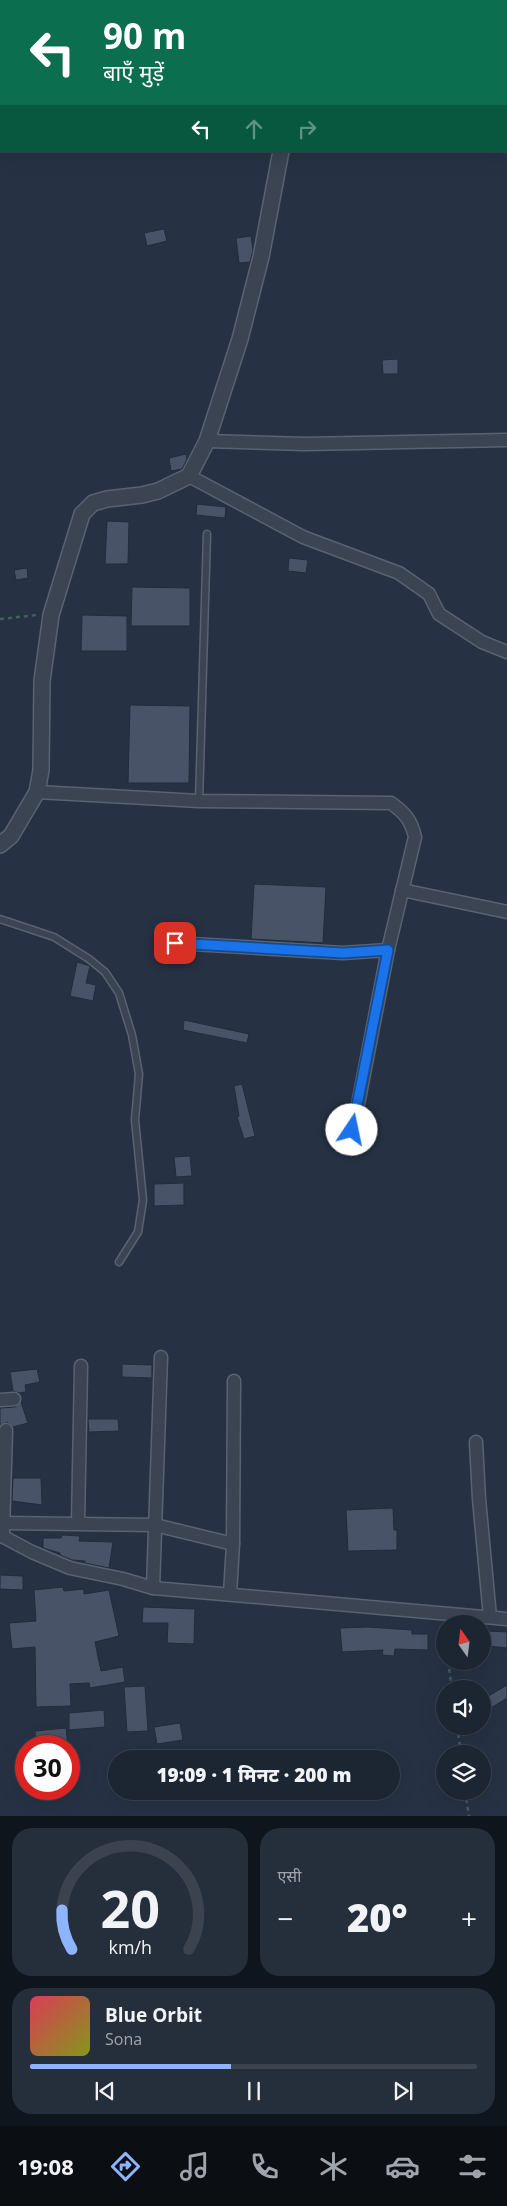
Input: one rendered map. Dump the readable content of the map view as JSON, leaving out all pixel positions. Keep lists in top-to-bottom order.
{
  "north": "top",
  "page": {
    "turn": ["90 m", "बाएँ मुड़ें"],
    "limit": "30",
    "trip": "19:09 · 1 मिनट · 200 m",
    "tile": "एसी",
    "heat": ["−", "20°", "+"],
    "song": ["Blue Orbit", "Sona"],
    "tabs": "19:08",
    "gauge": ["20", "km/h"]
  }
}
